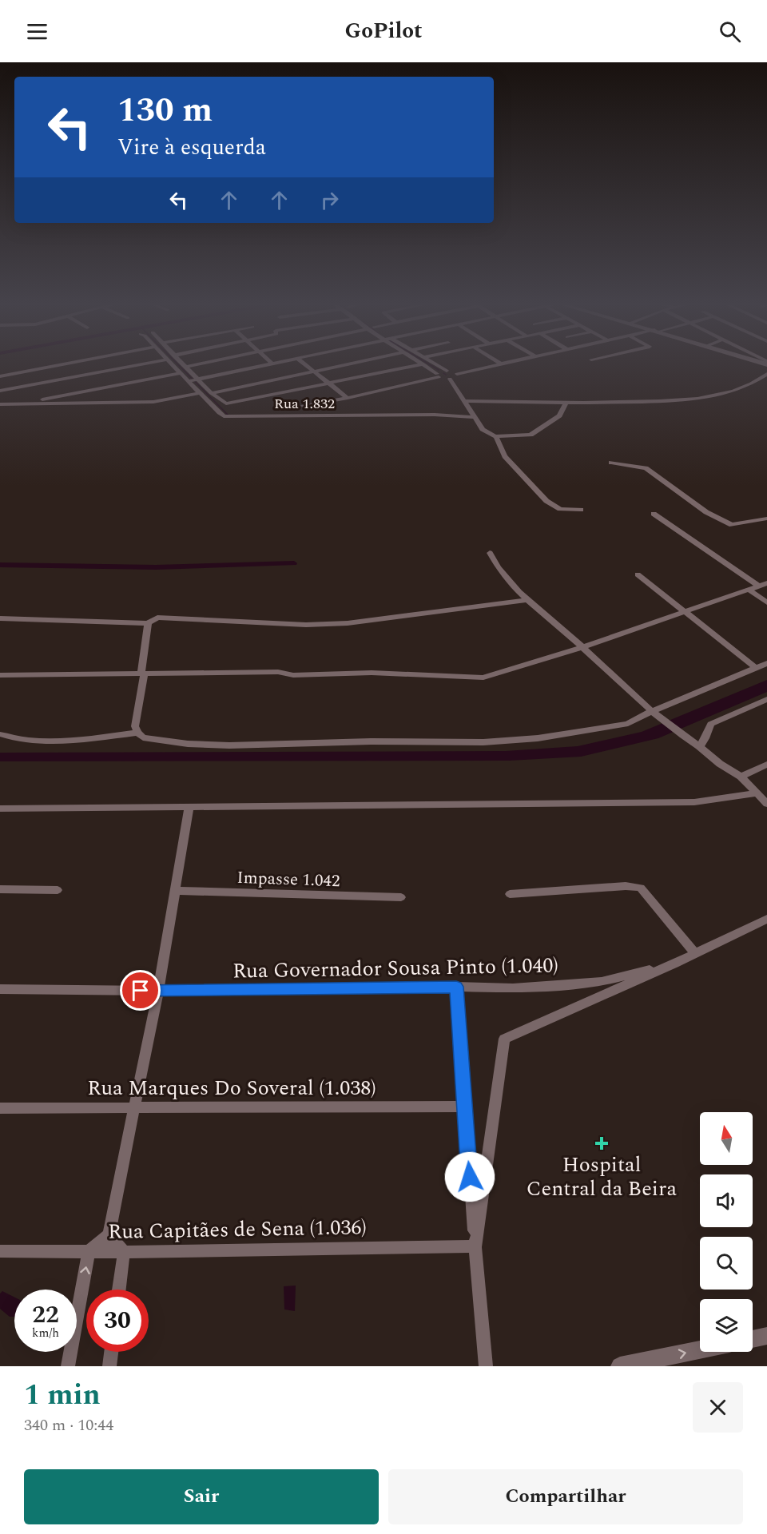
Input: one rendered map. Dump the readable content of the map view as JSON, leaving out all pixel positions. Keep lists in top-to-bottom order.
{
  "streets": {
    "street": [
      "Rua 1.832",
      "Impasse 1.042",
      "Rua Governador Sousa Pinto (1.040)",
      "Rua Marques Do Soveral (1.038)",
      "Rua Capitães de Sena (1.036)"
    ]
  },
  "places": {
    "health": ["Hospital Central da Beira"]
  },
  "north": "top",
  "page": {
    "header": "GoPilot",
    "turn": ["130 m", "Vire à esquerda"],
    "speed": "22 km/h",
    "limit": "30",
    "heading": ["1 min", "340 m · 10:44"],
    "buttons": ["Sair", "Compartilhar"]
  }
}
